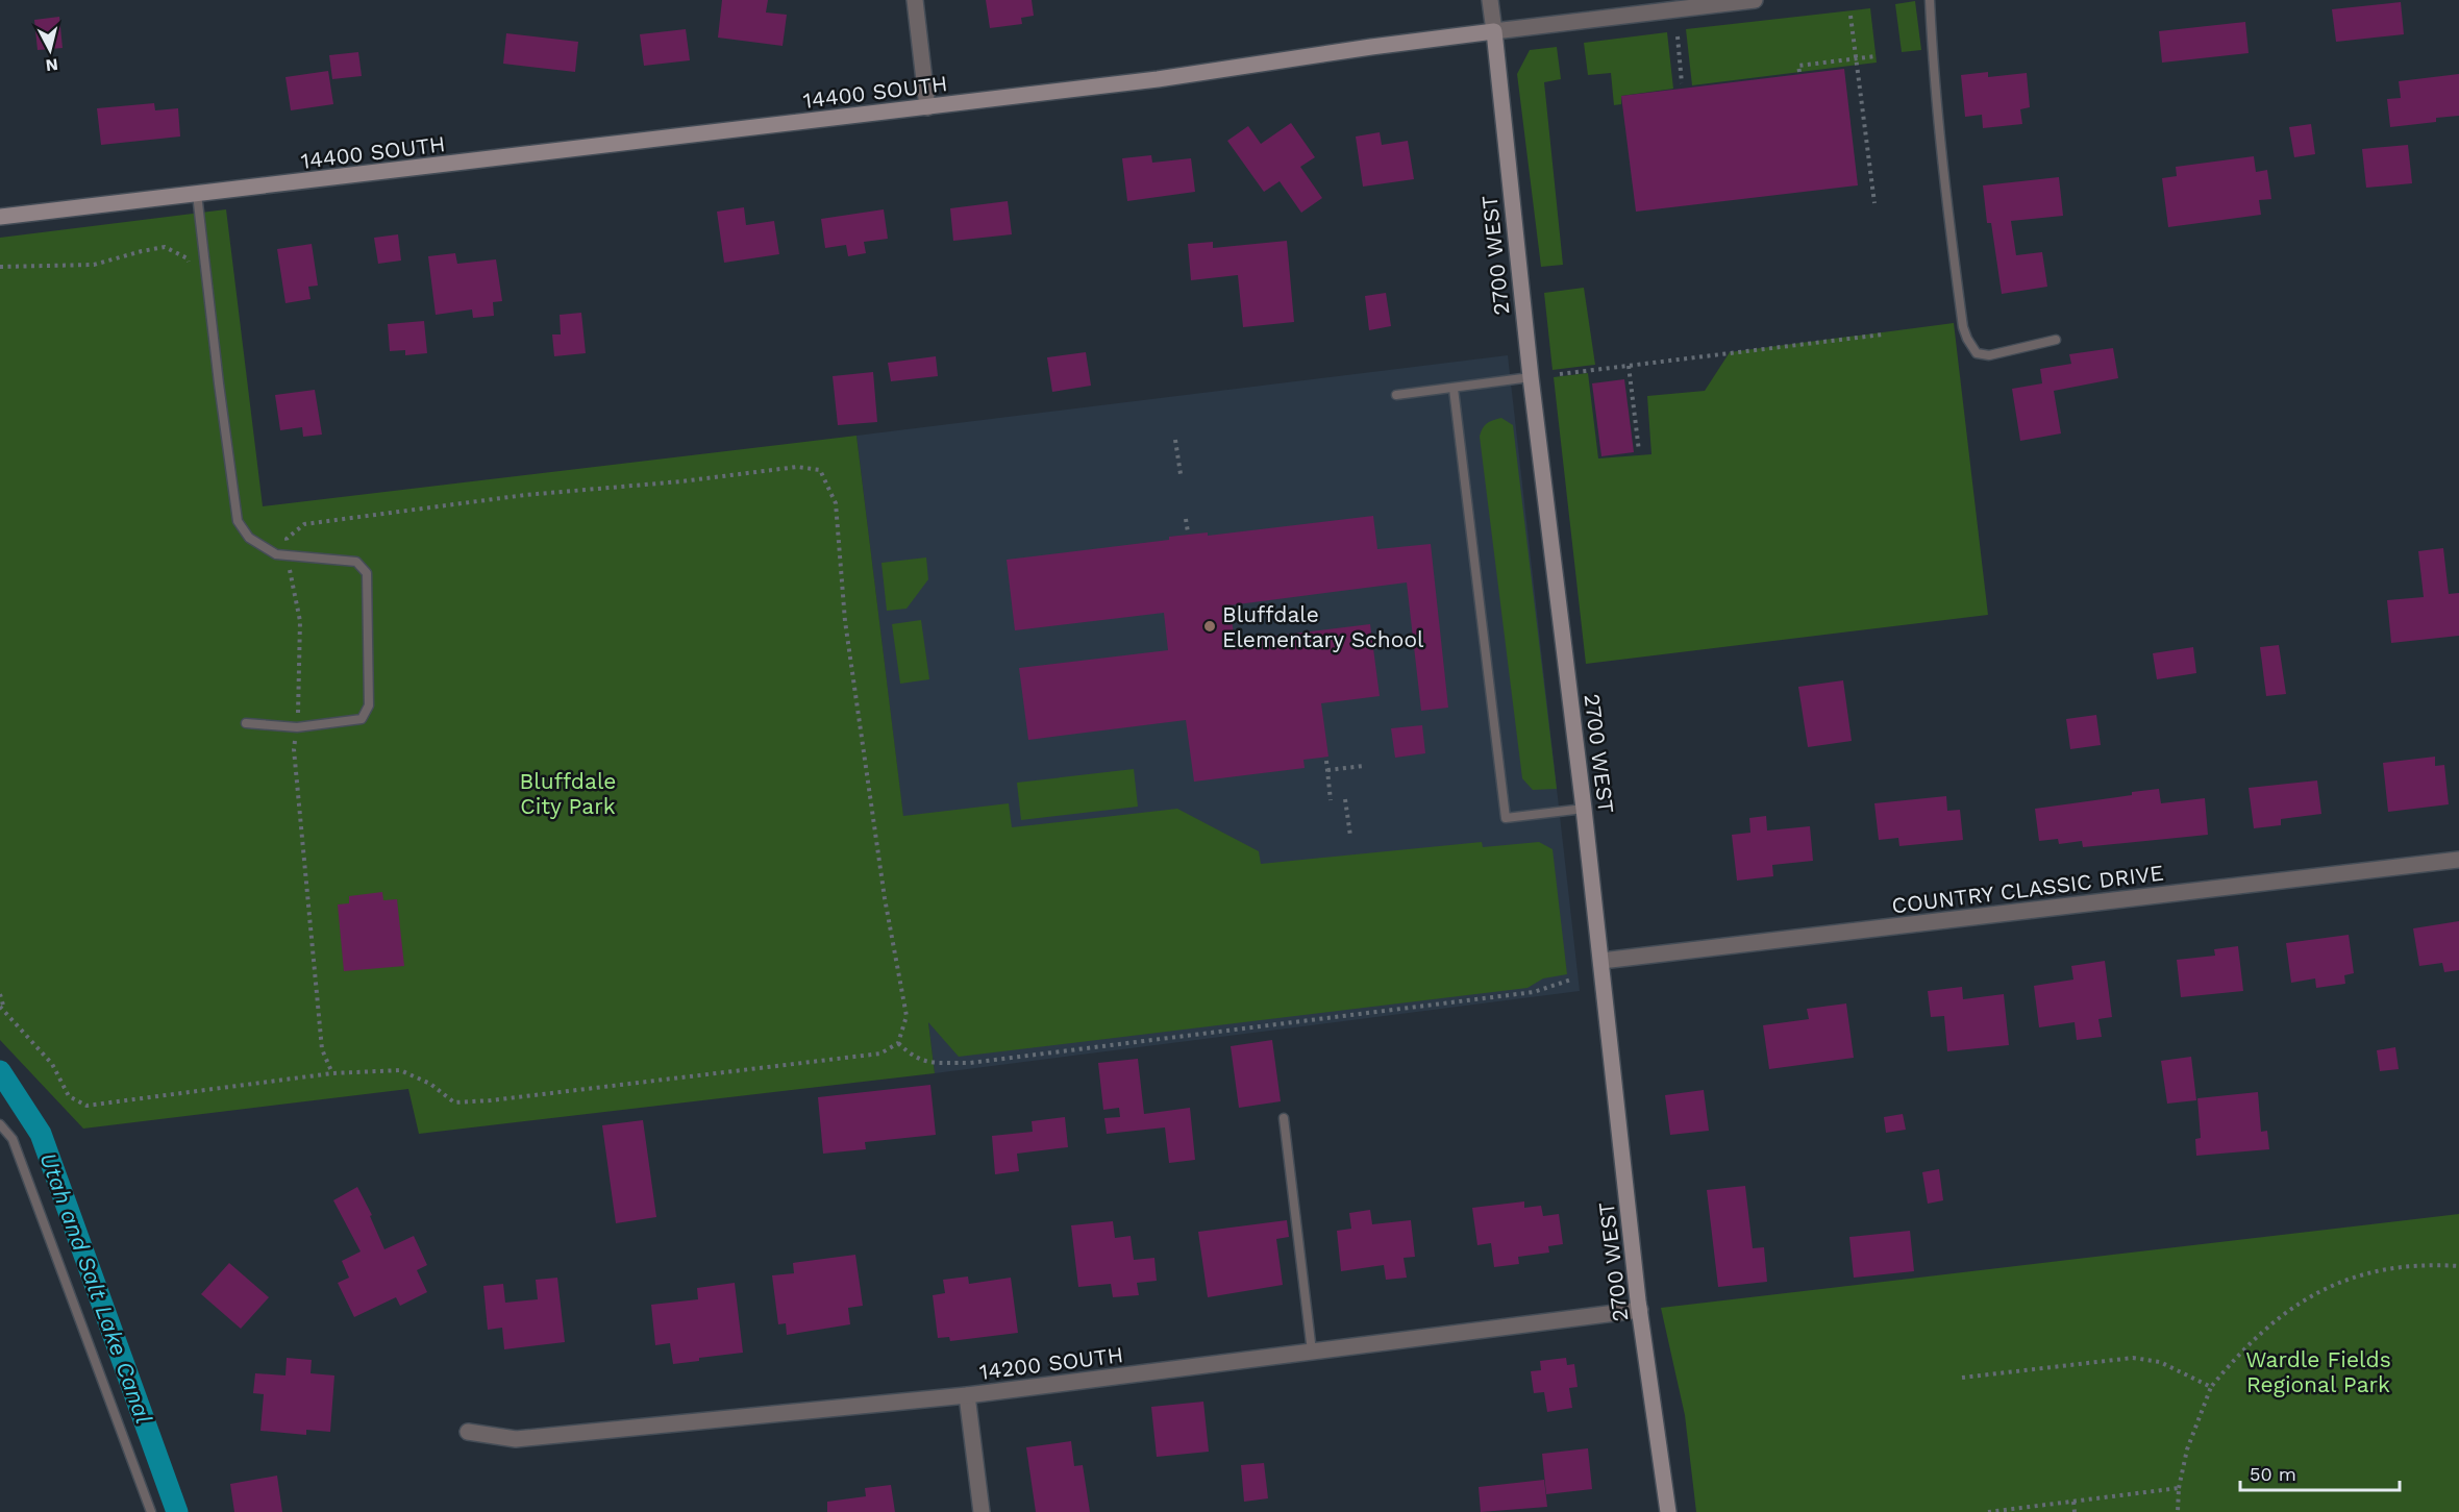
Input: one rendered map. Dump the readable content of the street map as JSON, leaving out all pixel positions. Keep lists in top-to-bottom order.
{
  "streets": {
    "main road": ["14400 SOUTH", "2700 WEST"],
    "street": ["COUNTRY CLASSIC DRIVE", "14200 SOUTH"]
  },
  "crossings": [
    ["14400 SOUTH", "2700 WEST"],
    ["2700 WEST", "COUNTRY CLASSIC DRIVE"],
    ["2700 WEST", "14200 SOUTH"]
  ],
  "water": ["Utah and Salt Lake Canal"],
  "parks": ["Bluffdale City Park", "Wardle Fields Regional Park"],
  "places": ["Bluffdale Elementary School"],
  "scale_bar": "50 m",
  "north": "bottom"
}
